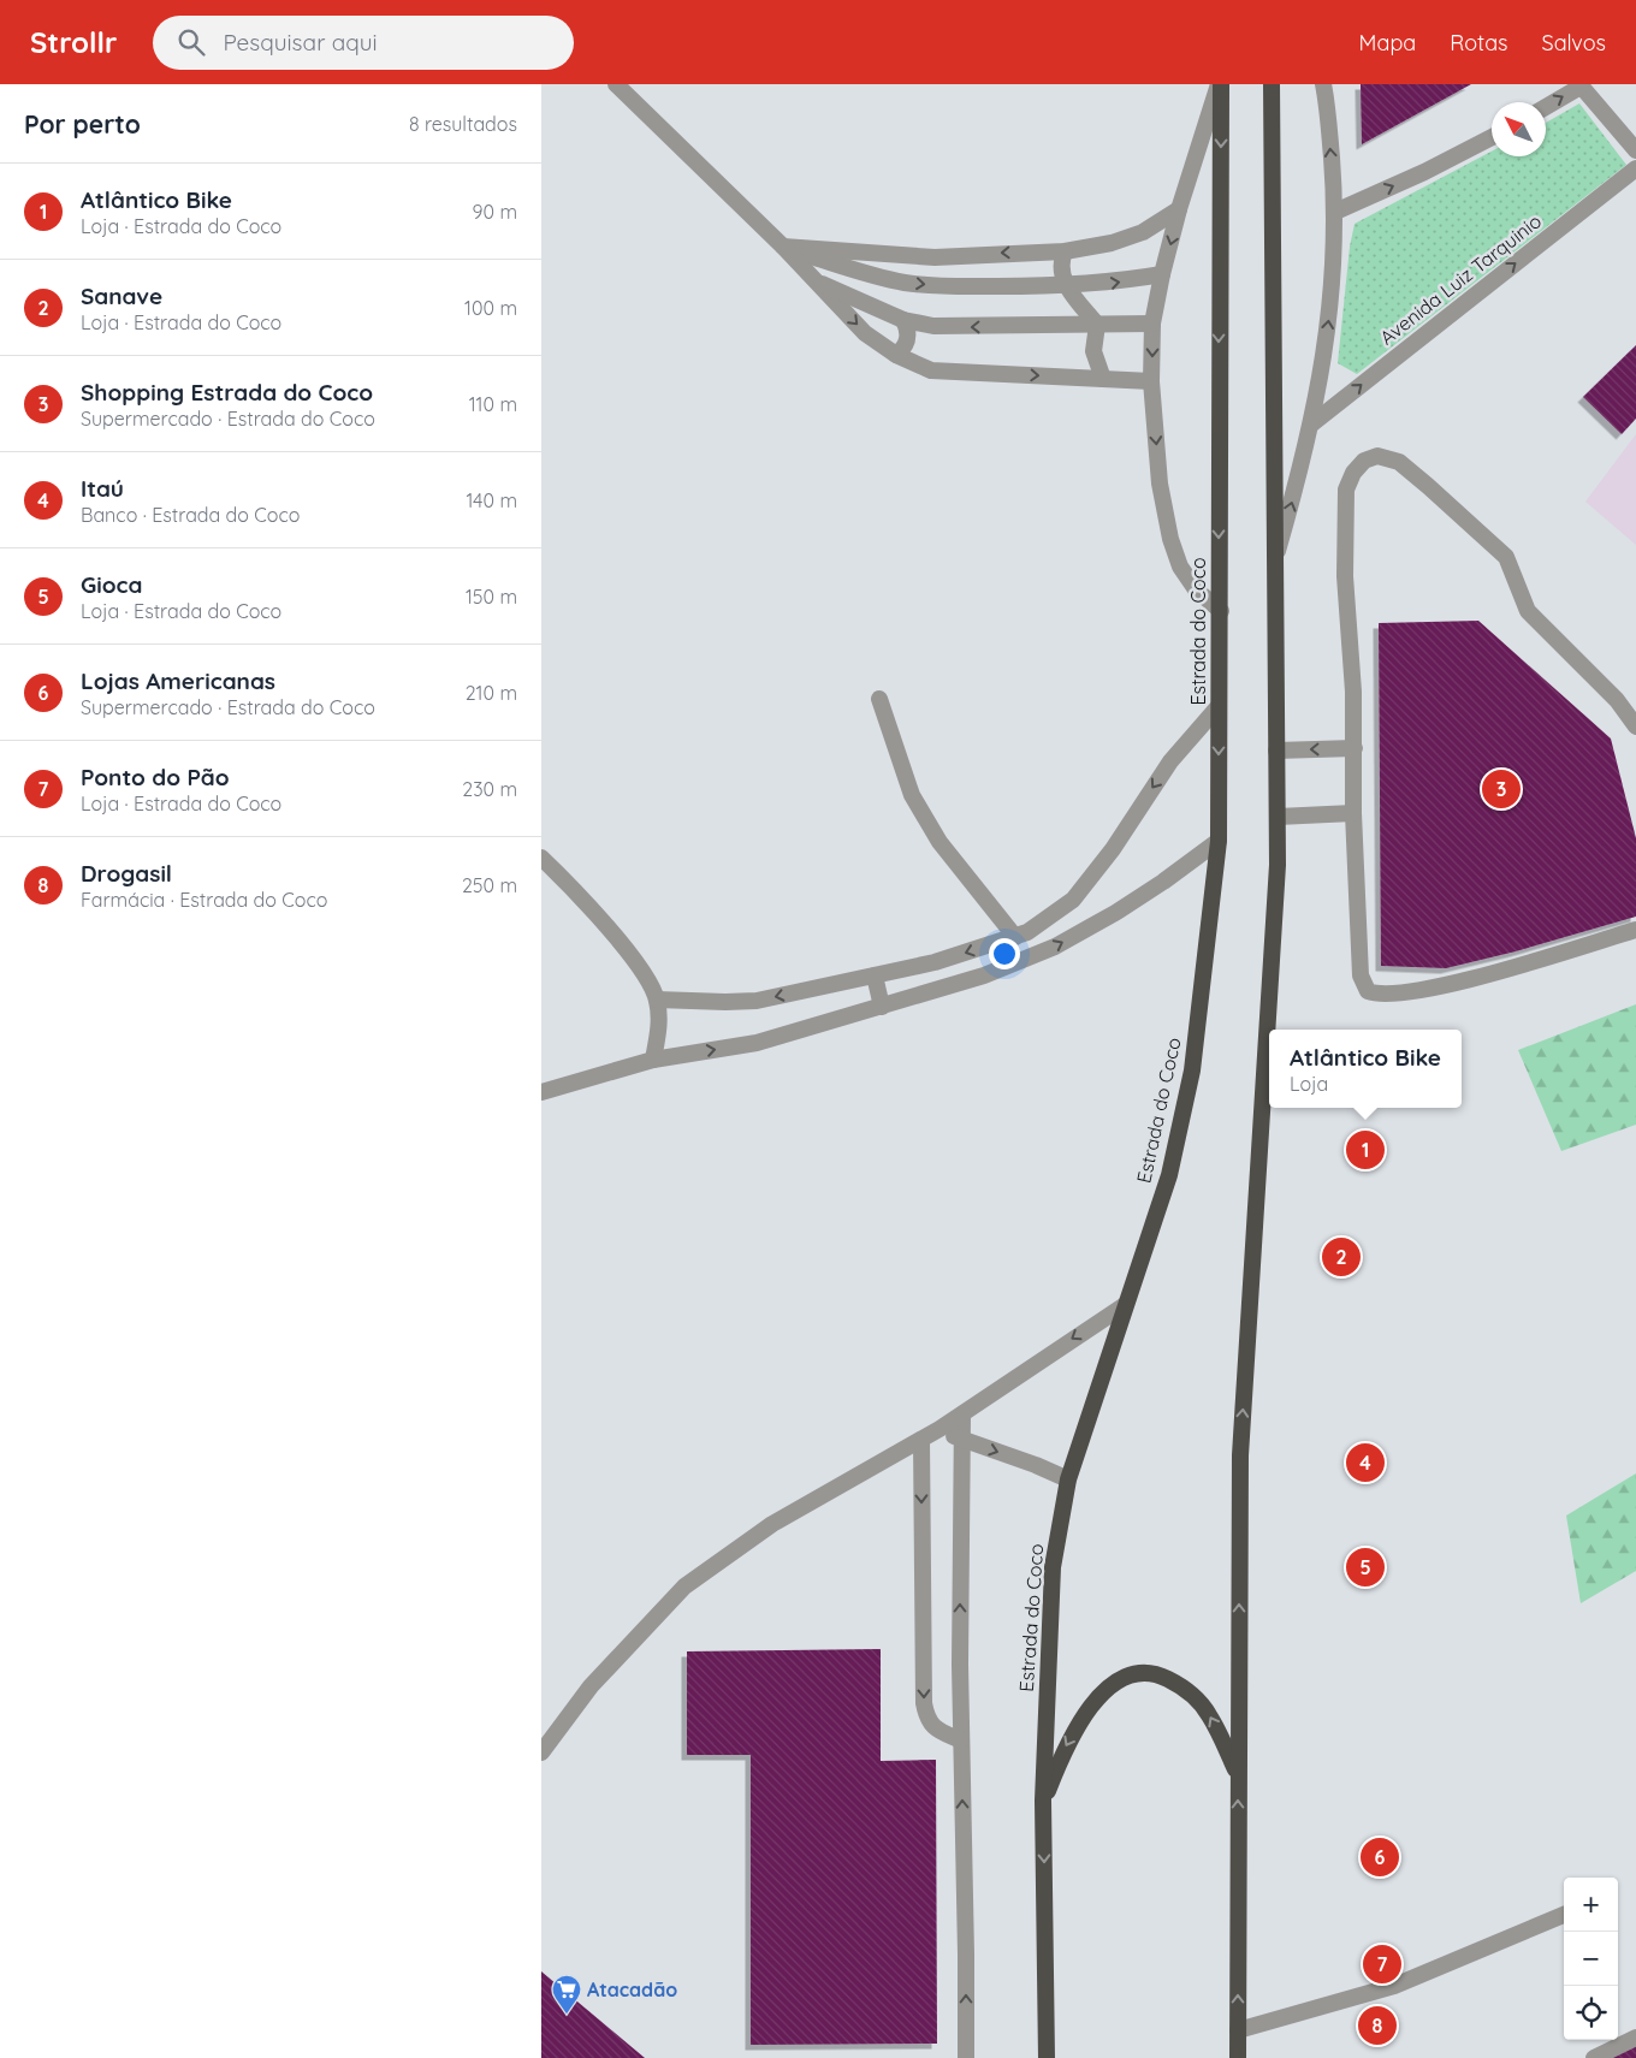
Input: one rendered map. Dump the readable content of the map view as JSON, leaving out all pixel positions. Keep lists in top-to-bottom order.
{
  "streets": {
    "highway": ["Estrada do Coco"],
    "street": ["Avenida Luiz Tarquinio"]
  },
  "places": {
    "supermarket": ["Atacadão"]
  },
  "north": "top left",
  "page": {
    "header": "Strollr",
    "search": "Pesquisar aqui",
    "nav": ["Mapa", "Rotas", "Salvos"],
    "heading": ["Por perto", "8 resultados"],
    "list": [
      {
        "mark": "1",
        "name": "Atlântico Bike",
        "note": "Loja · Estrada do Coco",
        "value": "90 m"
      },
      {
        "mark": "2",
        "name": "Sanave",
        "note": "Loja · Estrada do Coco",
        "value": "100 m"
      },
      {
        "mark": "3",
        "name": "Shopping Estrada do Coco",
        "note": "Supermercado · Estrada do Coco",
        "value": "110 m"
      },
      {
        "mark": "4",
        "name": "Itaú",
        "note": "Banco · Estrada do Coco",
        "value": "140 m"
      },
      {
        "mark": "5",
        "name": "Gioca",
        "note": "Loja · Estrada do Coco",
        "value": "150 m"
      },
      {
        "mark": "6",
        "name": "Lojas Americanas",
        "note": "Supermercado · Estrada do Coco",
        "value": "210 m"
      },
      {
        "mark": "7",
        "name": "Ponto do Pão",
        "note": "Loja · Estrada do Coco",
        "value": "230 m"
      },
      {
        "mark": "8",
        "name": "Drogasil",
        "note": "Farmácia · Estrada do Coco",
        "value": "250 m"
      }
    ],
    "pins": [
      "3",
      "1",
      "2",
      "4",
      "5",
      "6",
      "7",
      "8"
    ],
    "popup": ["Atlântico Bike", "Loja"],
    "map_buttons": ["+", "−"]
  }
}
